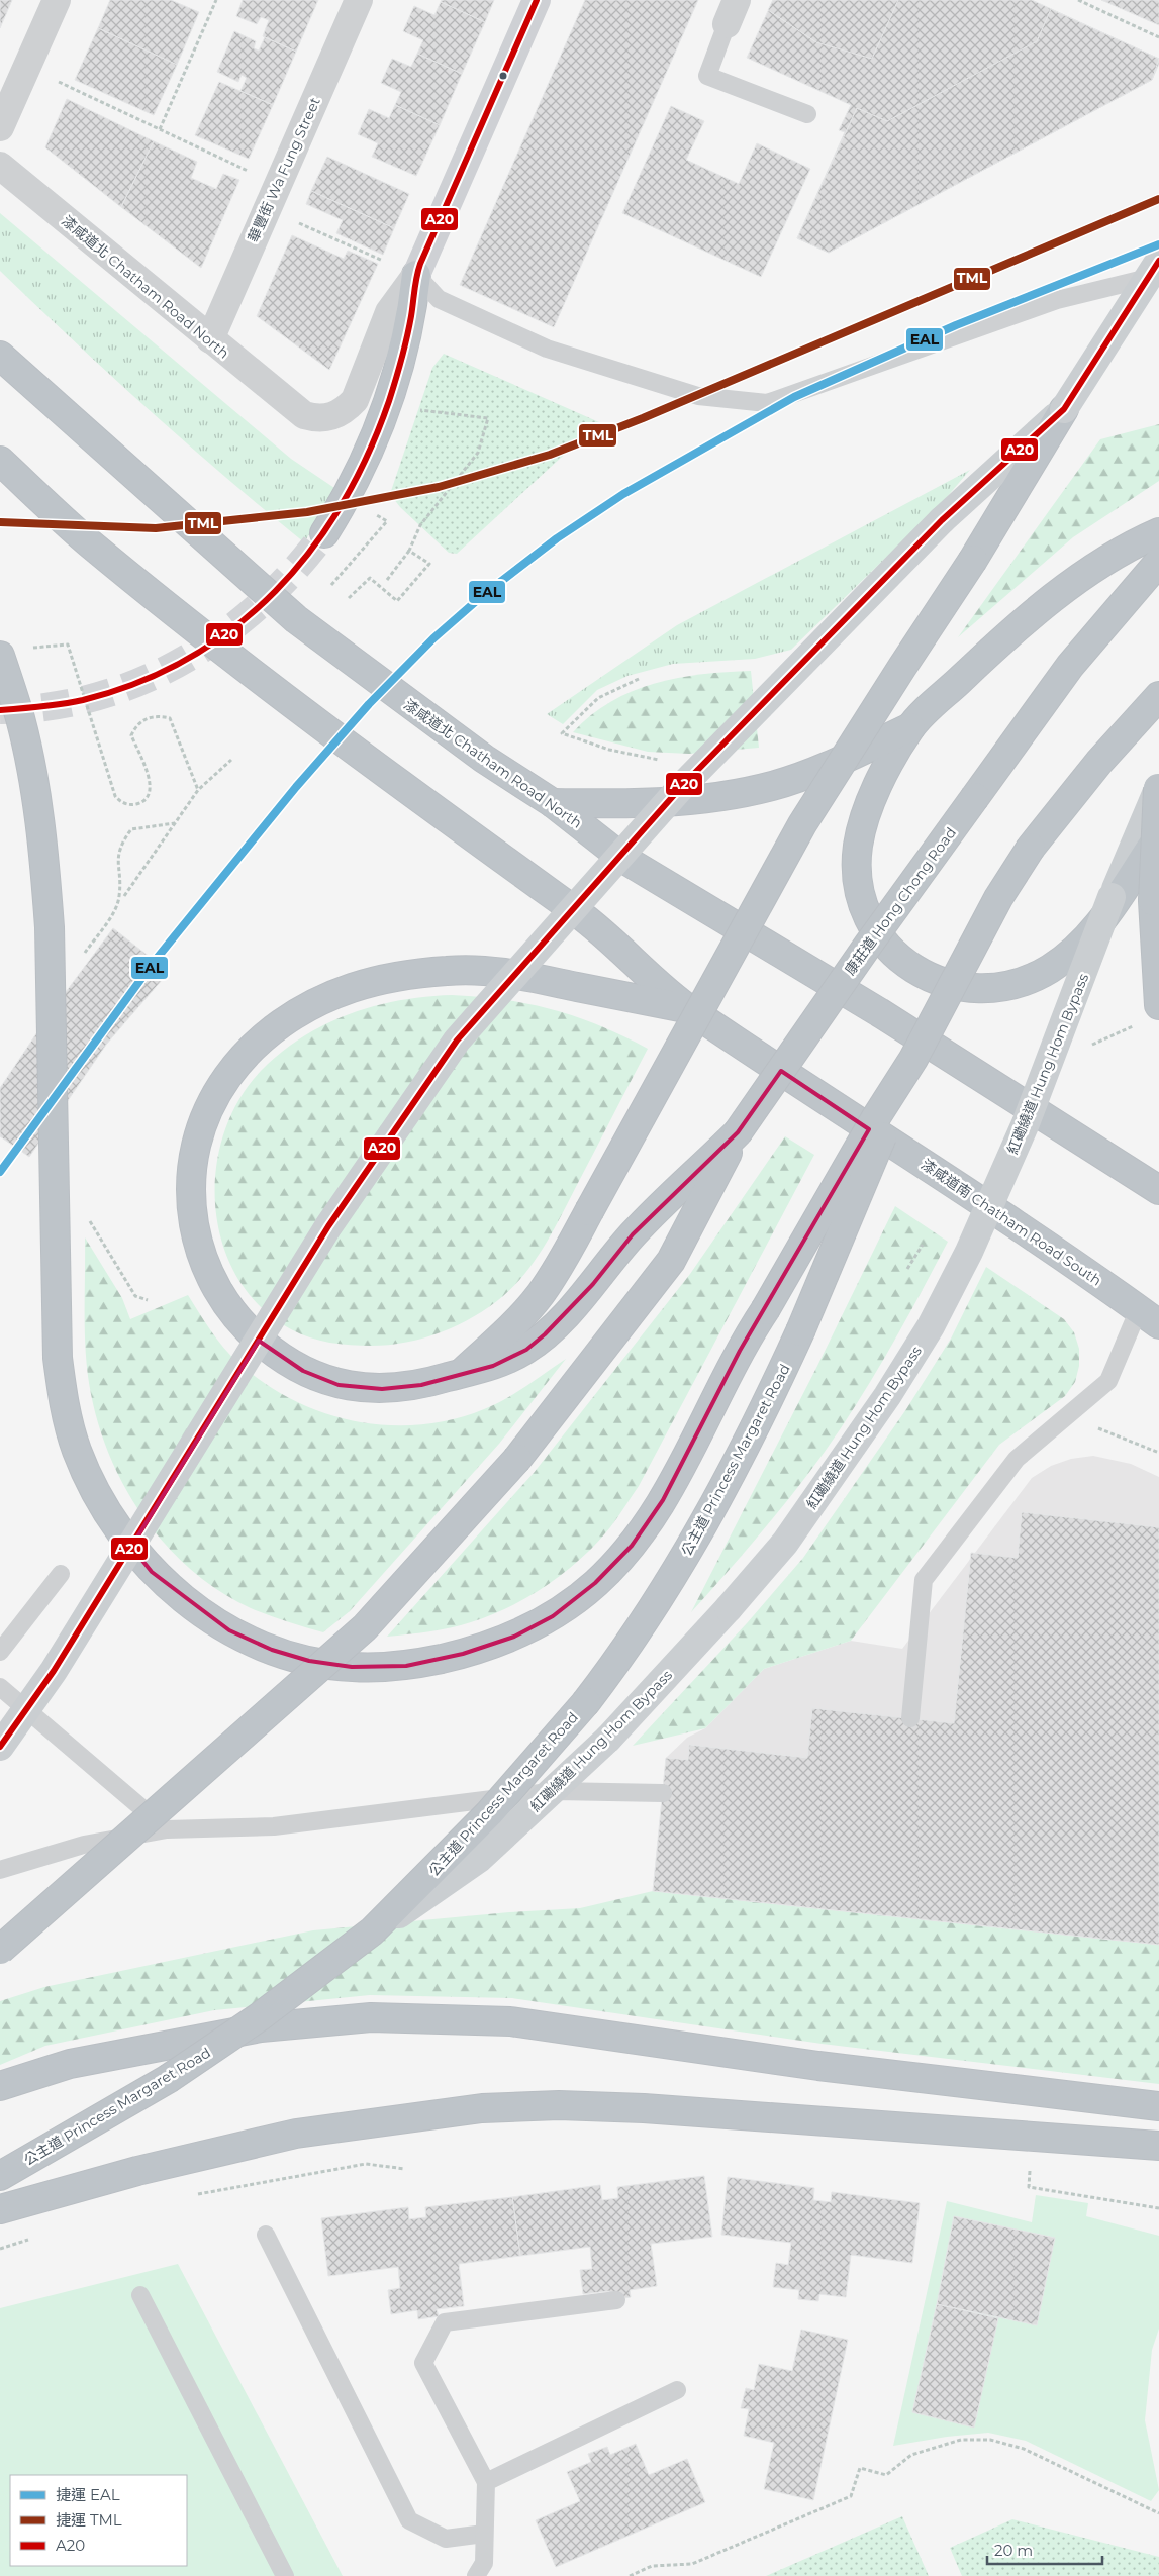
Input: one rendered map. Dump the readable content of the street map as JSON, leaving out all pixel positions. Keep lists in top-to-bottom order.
{
  "streets": {
    "highway": [
      "漆咸道北 Chatham Road North",
      "康莊道 Hong Chong Road",
      "漆咸道南 Chatham Road South",
      "公主道 Princess Margaret Road"
    ],
    "main road": ["紅磡繞道 Hung Hom Bypass"],
    "street": ["華豐街 Wa Fung Street"]
  },
  "crossings": [
    ["華豐街 Wa Fung Street", "漆咸道北 Chatham Road North"],
    ["紅磡繞道 Hung Hom Bypass", "公主道 Princess Margaret Road"]
  ],
  "lines": ["transit line A20", "metro line TML", "metro line EAL"],
  "legend": ["捷運 EAL", "捷運 TML", "A20"],
  "scale_bar": "20 m"
}
